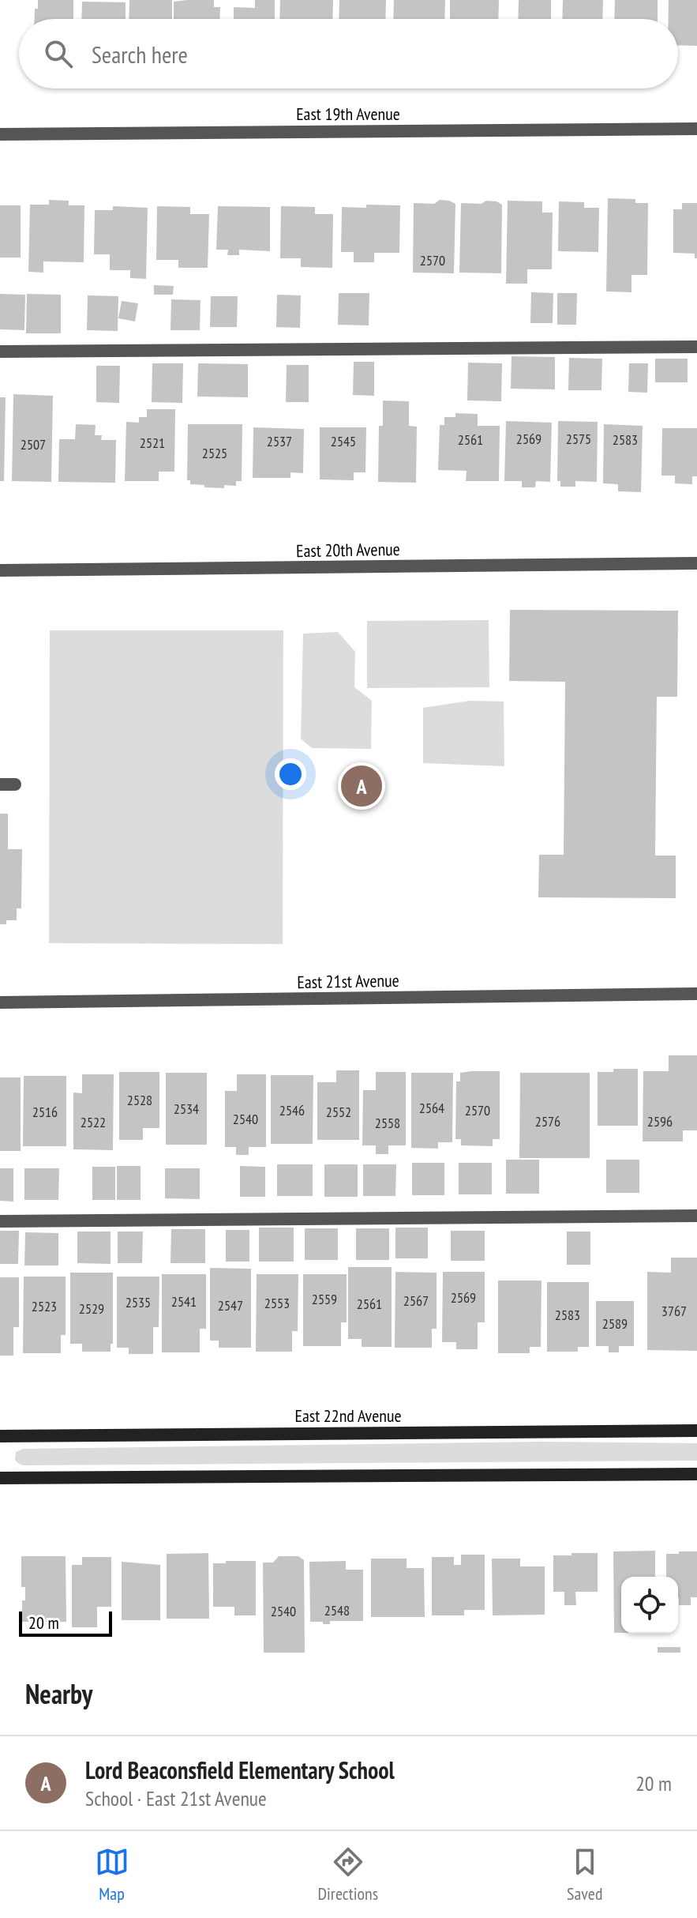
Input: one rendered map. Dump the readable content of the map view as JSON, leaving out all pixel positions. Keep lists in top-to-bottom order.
{
  "streets": {
    "street": [
      "East 19th Avenue",
      "East 20th Avenue",
      "East 21st Avenue",
      "East 22nd Avenue"
    ]
  },
  "house_numbers": [
    "2570",
    "2569",
    "2575",
    "2561",
    "2583",
    "2537",
    "2545",
    "2521",
    "2507",
    "2525",
    "2528",
    "2564",
    "2534",
    "2546",
    "2570",
    "2516",
    "2552",
    "2540",
    "2576",
    "2596",
    "2522",
    "2558",
    "2569",
    "2559",
    "2567",
    "2541",
    "2535",
    "2553",
    "2561",
    "2547",
    "2523",
    "2529",
    "3767",
    "2583",
    "2589",
    "2548",
    "2540"
  ],
  "scale_bar": "20 m",
  "page": {
    "search": "Search here",
    "pins": "A",
    "scale": "20 m",
    "heading": "Nearby",
    "list": [
      {
        "mark": "A",
        "name": "Lord Beaconsfield Elementary School",
        "note": "School · East 21st Avenue",
        "value": "20 m"
      }
    ],
    "nav": ["Map", "Directions", "Saved"]
  }
}
